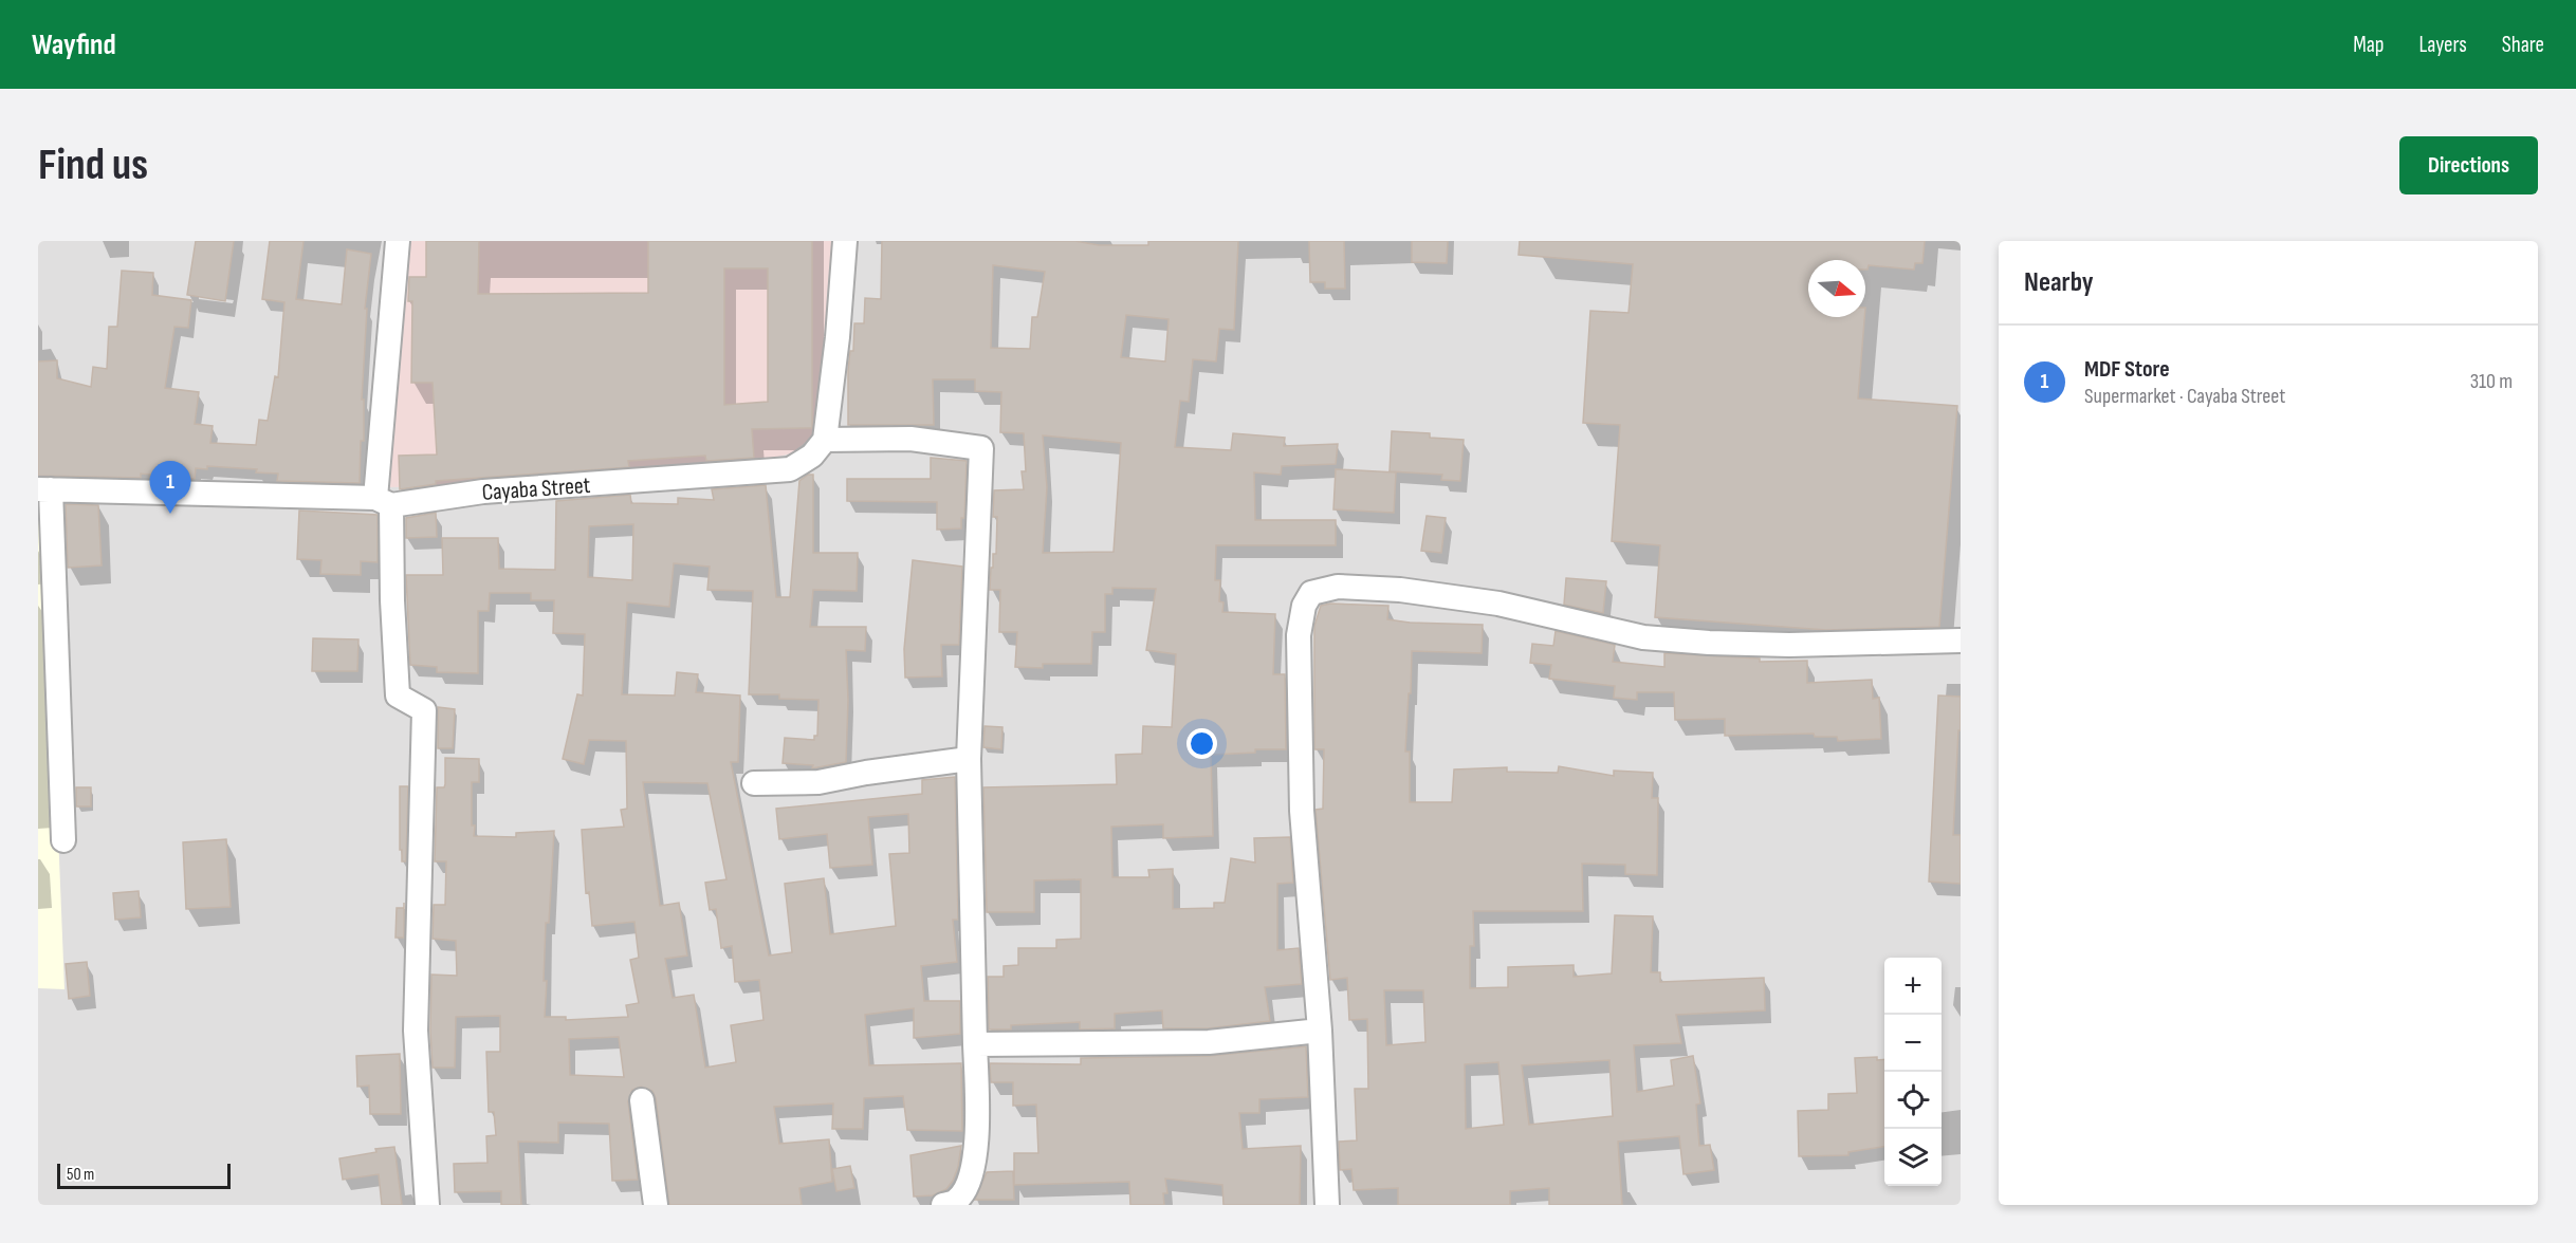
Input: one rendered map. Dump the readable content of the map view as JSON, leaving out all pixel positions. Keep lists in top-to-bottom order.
{
  "streets": {
    "street": ["Cayaba Street"]
  },
  "scale_bar": "50 m",
  "north": "right",
  "page": {
    "header": "Wayfind",
    "nav": ["Map", "Layers", "Share"],
    "buttons": "Directions",
    "title": "Find us",
    "heading": "Nearby",
    "list": [
      {
        "mark": "1",
        "name": "MDF Store",
        "note": "Supermarket · Cayaba Street",
        "value": "310 m"
      }
    ],
    "pins": "1",
    "map_buttons": ["+", "−"],
    "scale": "50 m"
  }
}
